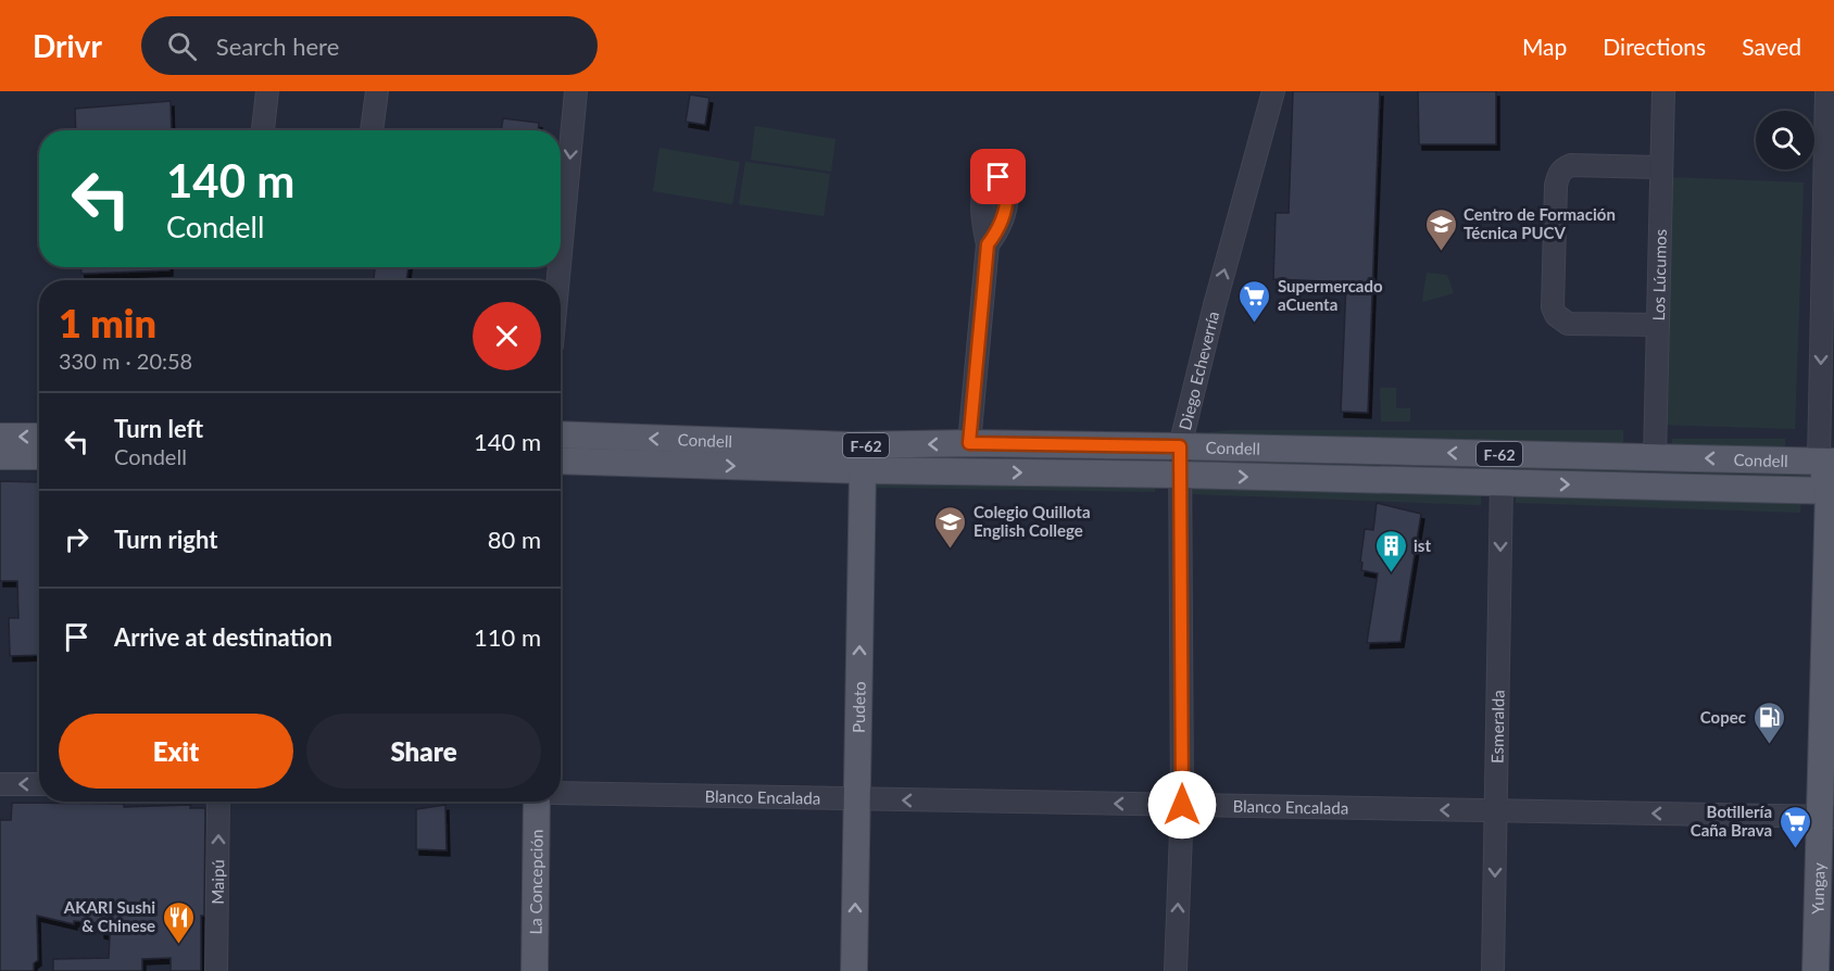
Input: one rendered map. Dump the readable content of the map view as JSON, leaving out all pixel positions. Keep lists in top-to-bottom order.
{
  "streets": {
    "main road": [
      "Condell",
      "F-62",
      "Pudeto",
      "La Concepción",
      "Yungay"
    ],
    "street": [
      "Los Lúcumos",
      "Diego Echeverría",
      "Esmeralda",
      "Blanco Encalada",
      "Maipú"
    ]
  },
  "crossings": [
    ["Los Lúcumos", "Condell"],
    ["Diego Echeverría", "Condell"],
    ["Diego Echeverría", "Blanco Encalada"],
    ["Condell", "Pudeto"],
    ["Condell", "Esmeralda"],
    ["Condell", "Yungay"],
    ["Pudeto", "Blanco Encalada"],
    ["Esmeralda", "Blanco Encalada"],
    ["Blanco Encalada", "Yungay"]
  ],
  "one_way": [
    "Diego Echeverría",
    "Pudeto",
    "Esmeralda",
    "Blanco Encalada",
    "Maipú"
  ],
  "places": {
    "school or university": ["Centro de Formación Técnica PUCV", "Colegio Quillota English College"],
    "supermarket": ["Supermercado aCuenta", "Botillería Caña Brava"],
    "building": ["ist"],
    "fuel station": ["Copec"],
    "restaurant": ["AKARI Sushi & Chinese"]
  },
  "page": {
    "header": "Drivr",
    "search": "Search here",
    "nav": ["Map", "Directions", "Saved"],
    "turn": ["140 m", "Condell"],
    "heading": ["1 min", "330 m · 20:58"],
    "list": [
      {
        "name": "Turn left",
        "note": "Condell",
        "value": "140 m"
      },
      {
        "name": "Turn right",
        "value": "80 m"
      },
      {
        "name": "Arrive at destination",
        "value": "110 m"
      }
    ],
    "buttons": ["Exit", "Share"]
  }
}
